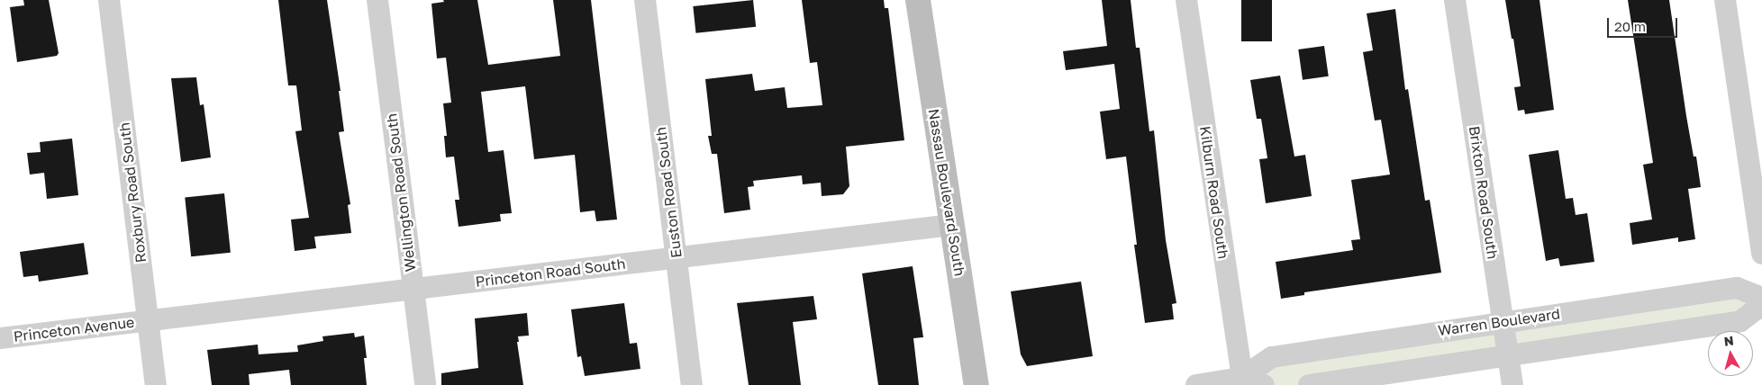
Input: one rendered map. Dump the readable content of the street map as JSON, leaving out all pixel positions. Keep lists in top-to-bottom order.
{
  "streets": {
    "main road": ["Nassau Boulevard South"],
    "street": [
      "Roxbury Road South",
      "Wellington Road South",
      "Euston Road South",
      "Kilburn Road South",
      "Brixton Road South",
      "Princeton Road South",
      "Warren Boulevard",
      "Princeton Avenue"
    ]
  },
  "crossings": [
    ["Roxbury Road South", "Princeton Road South"],
    ["Roxbury Road South", "Princeton Avenue"],
    ["Wellington Road South", "Princeton Road South"],
    ["Euston Road South", "Princeton Road South"],
    ["Nassau Boulevard South", "Princeton Road South"],
    ["Kilburn Road South", "Warren Boulevard"],
    ["Brixton Road South", "Warren Boulevard"],
    ["Princeton Road South", "Princeton Avenue"]
  ],
  "scale_bar": "20 m",
  "north": "top"
}
